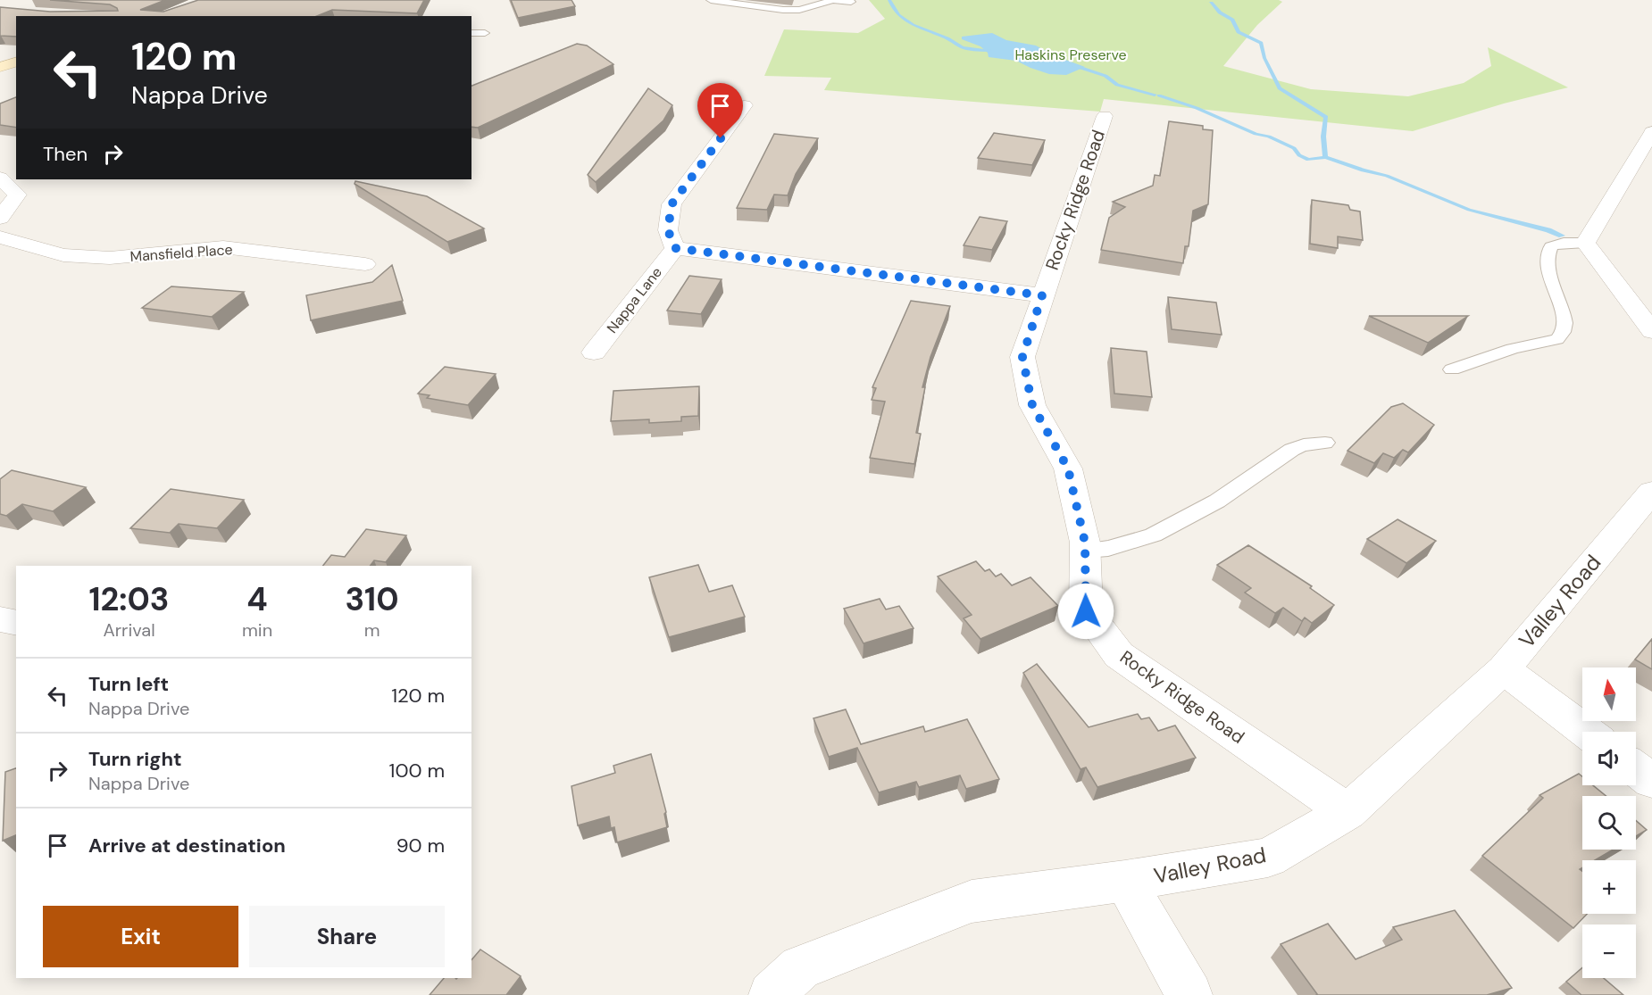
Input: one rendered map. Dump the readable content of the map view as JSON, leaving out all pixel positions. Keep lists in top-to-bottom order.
{
  "streets": {
    "street": [
      "Rocky Ridge Road",
      "Mansfield Place",
      "Nappa Lane",
      "Valley Road"
    ]
  },
  "crossings": [
    ["Rocky Ridge Road", "Valley Road"]
  ],
  "parks": ["Haskins Preserve"],
  "north": "top",
  "page": {
    "turn": ["120 m", "Nappa Drive"],
    "then": "Then",
    "eta": [
      "12:03",
      "Arrival",
      "4",
      "min",
      "310",
      "m"
    ],
    "list": [
      {
        "name": "Turn left",
        "note": "Nappa Drive",
        "value": "120 m"
      },
      {
        "name": "Turn right",
        "note": "Nappa Drive",
        "value": "100 m"
      },
      {
        "name": "Arrive at destination",
        "value": "90 m"
      }
    ],
    "map_buttons": ["+", "−"],
    "buttons": ["Exit", "Share"]
  }
}
